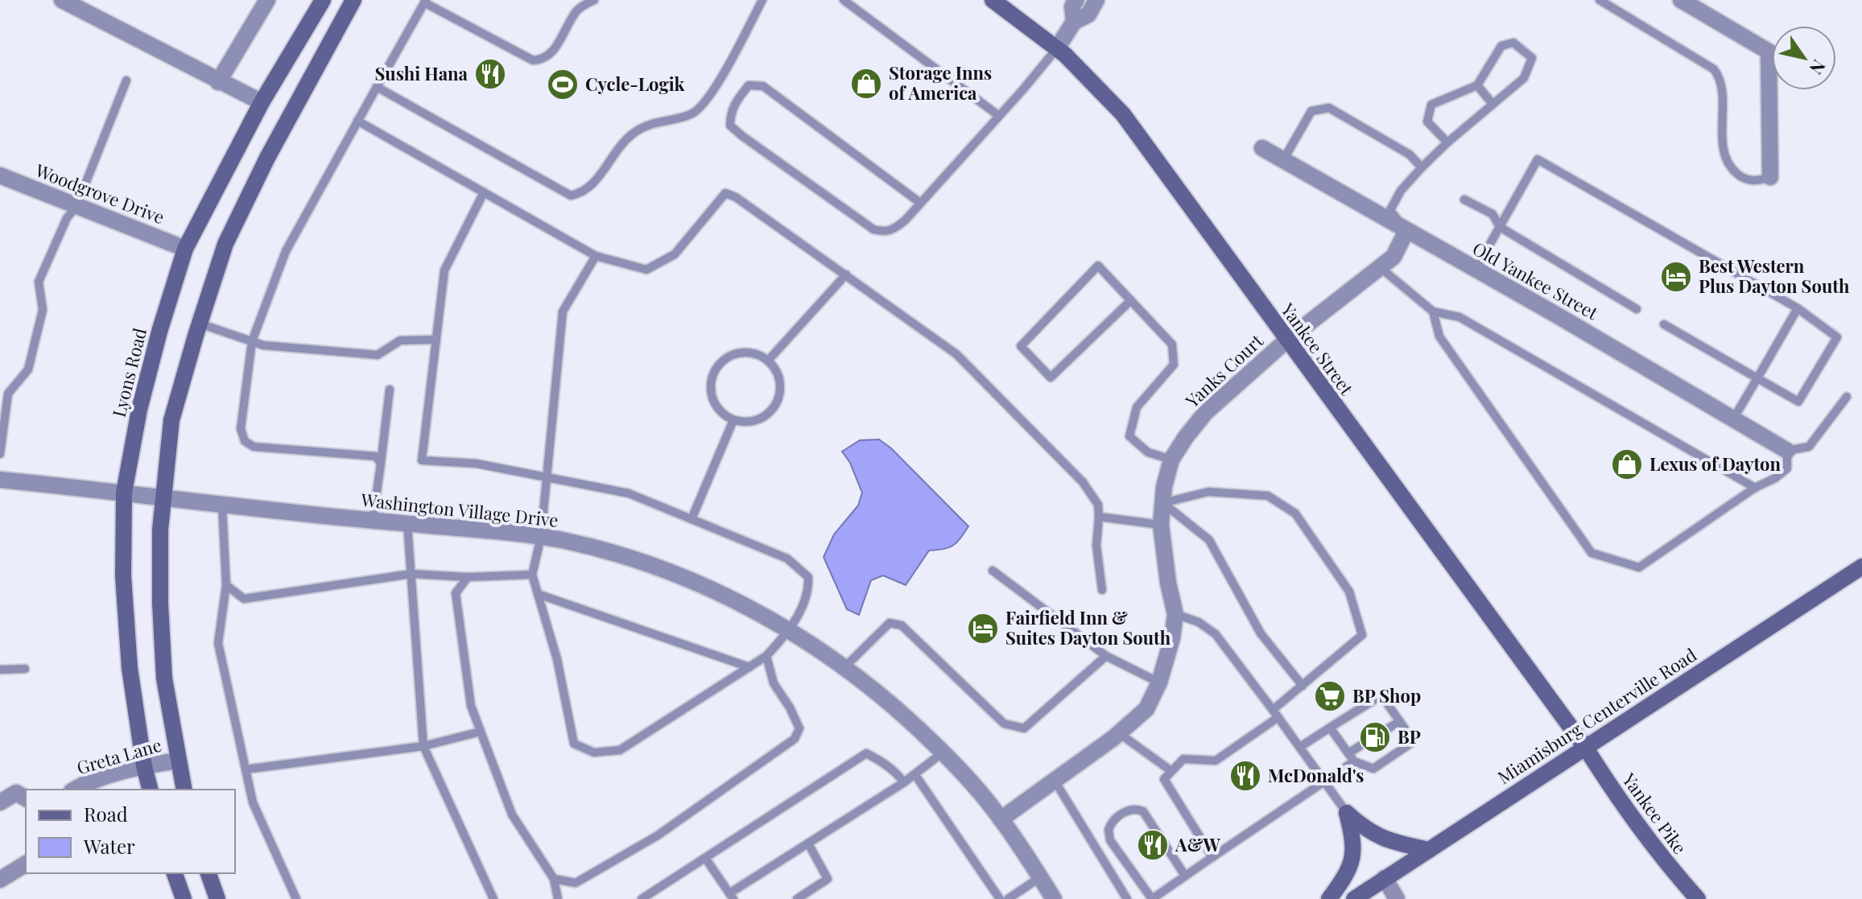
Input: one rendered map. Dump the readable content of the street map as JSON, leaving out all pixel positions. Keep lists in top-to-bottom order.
{
  "streets": {
    "main road": [
      "Yankee Street",
      "Lyons Road",
      "Miamisburg Centerville Road",
      "Yankee Pike"
    ],
    "street": [
      "Woodgrove Drive",
      "Old Yankee Street",
      "Yanks Court",
      "Washington Village Drive",
      "Greta Lane"
    ]
  },
  "crossings": [
    ["Woodgrove Drive", "Lyons Road"],
    ["Old Yankee Street", "Yanks Court"],
    ["Yankee Street", "Yanks Court"],
    ["Yankee Street", "Miamisburg Centerville Road"],
    ["Yankee Street", "Yankee Pike"],
    ["Yanks Court", "Washington Village Drive"],
    ["Lyons Road", "Washington Village Drive"],
    ["Lyons Road", "Greta Lane"],
    ["Miamisburg Centerville Road", "Yankee Pike"]
  ],
  "places": {
    "restaurant": ["Sushi Hana", "McDonald's", "A&W"],
    "shop": ["Storage Inns of America", "Lexus of Dayton"],
    "sports": ["Cycle-Logik"],
    "hotel": ["Best Western Plus Dayton South", "Fairfield Inn & Suites Dayton South"],
    "supermarket": ["BP Shop"],
    "fuel station": ["BP"]
  },
  "legend": ["Road", "Water"],
  "north": "bottom right"
}
